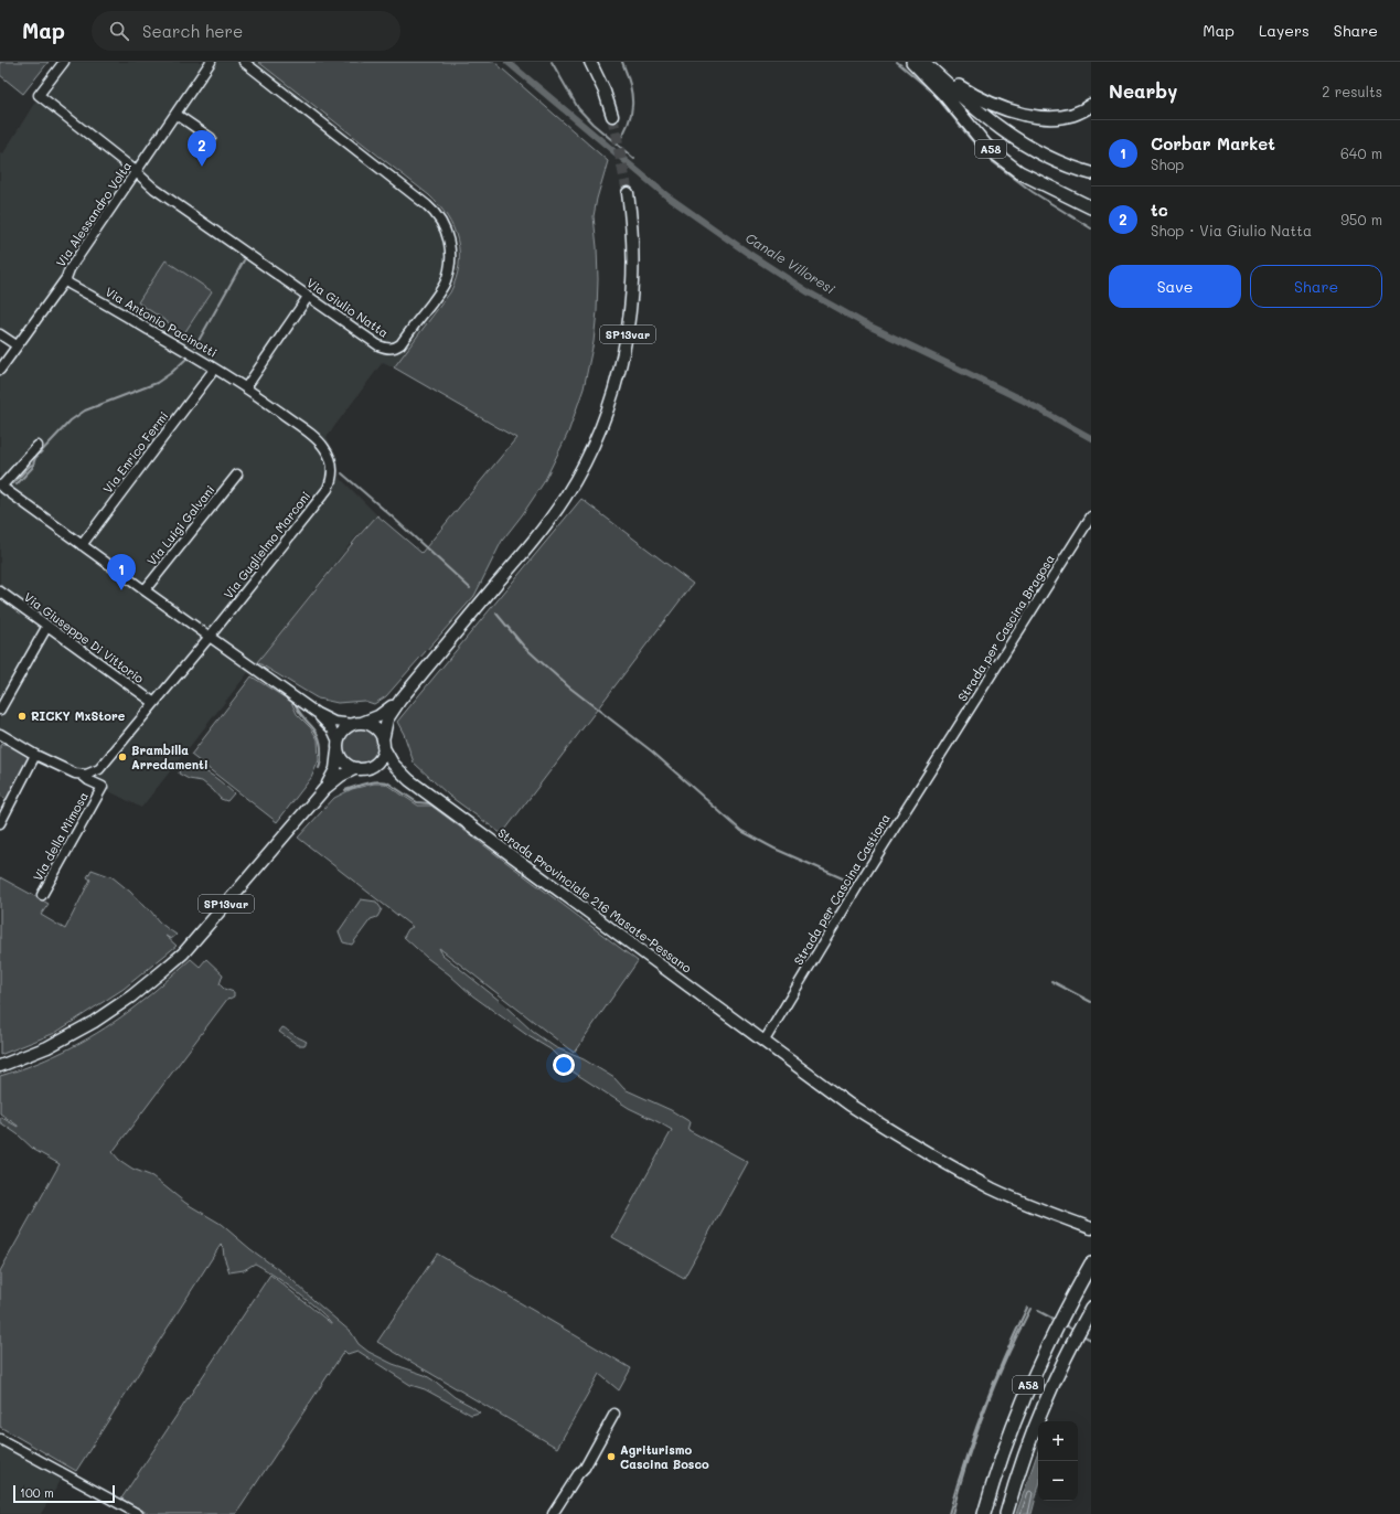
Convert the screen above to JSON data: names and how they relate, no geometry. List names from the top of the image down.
{
  "streets": {
    "highway": ["A58"],
    "main road": ["SP13var", "Strada Provinciale 216 Masate-Pessano"],
    "street": [
      "Via Alessandro Volta",
      "Via Giulio Natta",
      "Via Antonio Pacinotti",
      "Via Enrico Fermi",
      "Via Luigi Galvani",
      "Via Guglielmo Marconi",
      "Strada per Cascina Bragosa",
      "Via Giuseppe Di Vittorio",
      "Via della Mimosa",
      "Strada per Cascina Castiona"
    ]
  },
  "crossings": [
    ["Via Alessandro Volta", "Via Giulio Natta"],
    ["Via Alessandro Volta", "Via Antonio Pacinotti"],
    ["Via Antonio Pacinotti", "Via Guglielmo Marconi"],
    ["Via Guglielmo Marconi", "Via Giuseppe Di Vittorio"],
    ["Via Guglielmo Marconi", "Via della Mimosa"],
    ["Strada per Cascina Bragosa", "Strada per Cascina Castiona"],
    ["Strada per Cascina Castiona", "Strada Provinciale 216 Masate-Pessano"]
  ],
  "water": ["Canale Villoresi"],
  "places": ["RICKY MxStore", "Brambilla Arredamenti", "Agriturismo Cascina Bosco"],
  "scale_bar": "100 m",
  "page": {
    "header": "Map",
    "search": "Search here",
    "nav": ["Map", "Layers", "Share"],
    "heading": ["Nearby", "2 results"],
    "list": [
      {
        "mark": "1",
        "name": "Corbar Market",
        "note": "Shop",
        "value": "640 m"
      },
      {
        "mark": "2",
        "name": "tc",
        "note": "Shop · Via Giulio Natta",
        "value": "950 m"
      }
    ],
    "pins": ["2", "1"],
    "buttons": ["Save", "Share"],
    "map_buttons": ["+", "−"],
    "scale": "100 m"
  }
}
